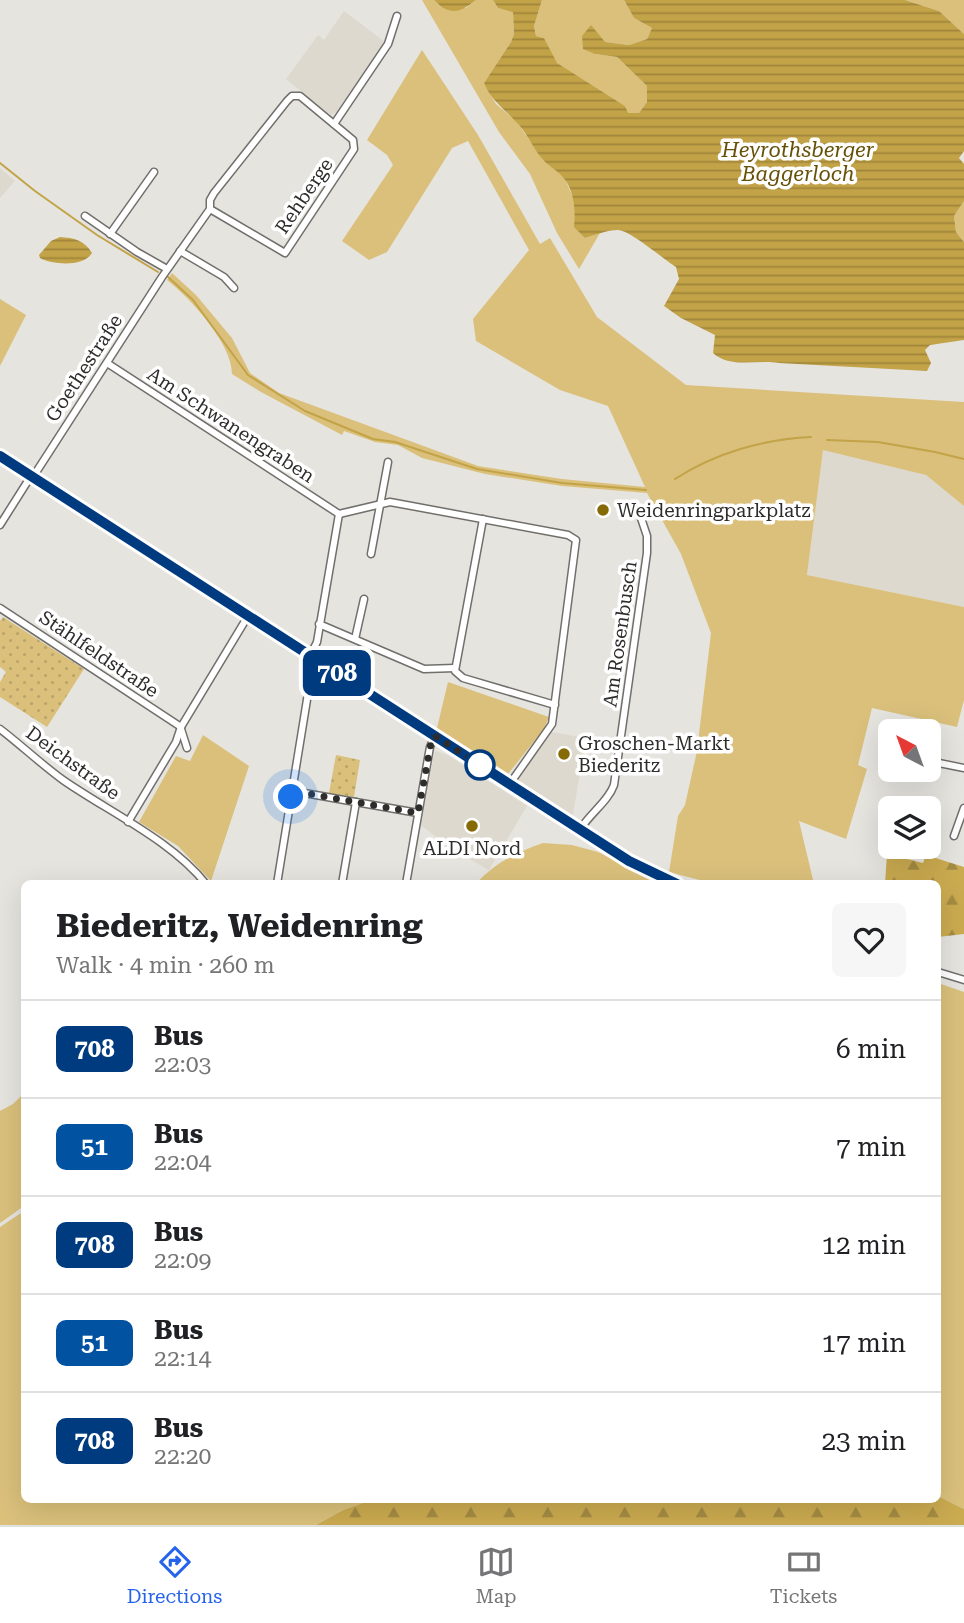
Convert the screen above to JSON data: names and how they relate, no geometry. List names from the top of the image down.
{
  "streets": {
    "street": [
      "Rehberge",
      "Goethestraße",
      "Am Schwanengraben",
      "Am Rosenbusch",
      "Stählfeldstraße",
      "Deichstraße"
    ]
  },
  "crossings": [
    ["Rehberge", "Goethestraße"],
    ["Goethestraße", "Am Schwanengraben"],
    ["Stählfeldstraße", "Deichstraße"]
  ],
  "water": ["Heyrothsberger Baggerloch"],
  "places": ["Weidenringparkplatz", "Groschen-Markt Biederitz", "ALDI Nord"],
  "lines": ["bus line 708"],
  "north": "top left",
  "page": {
    "on_map": "708",
    "heading": ["Biederitz, Weidenring", "Walk · 4 min · 260 m"],
    "list": [
      {
        "mark": "708",
        "name": "Bus",
        "note": "22:03",
        "value": "6 min"
      },
      {
        "mark": "51",
        "name": "Bus",
        "note": "22:04",
        "value": "7 min"
      },
      {
        "mark": "708",
        "name": "Bus",
        "note": "22:09",
        "value": "12 min"
      },
      {
        "mark": "51",
        "name": "Bus",
        "note": "22:14",
        "value": "17 min"
      },
      {
        "mark": "708",
        "name": "Bus",
        "note": "22:20",
        "value": "23 min"
      }
    ],
    "tabs": ["Directions", "Map", "Tickets"]
  }
}
